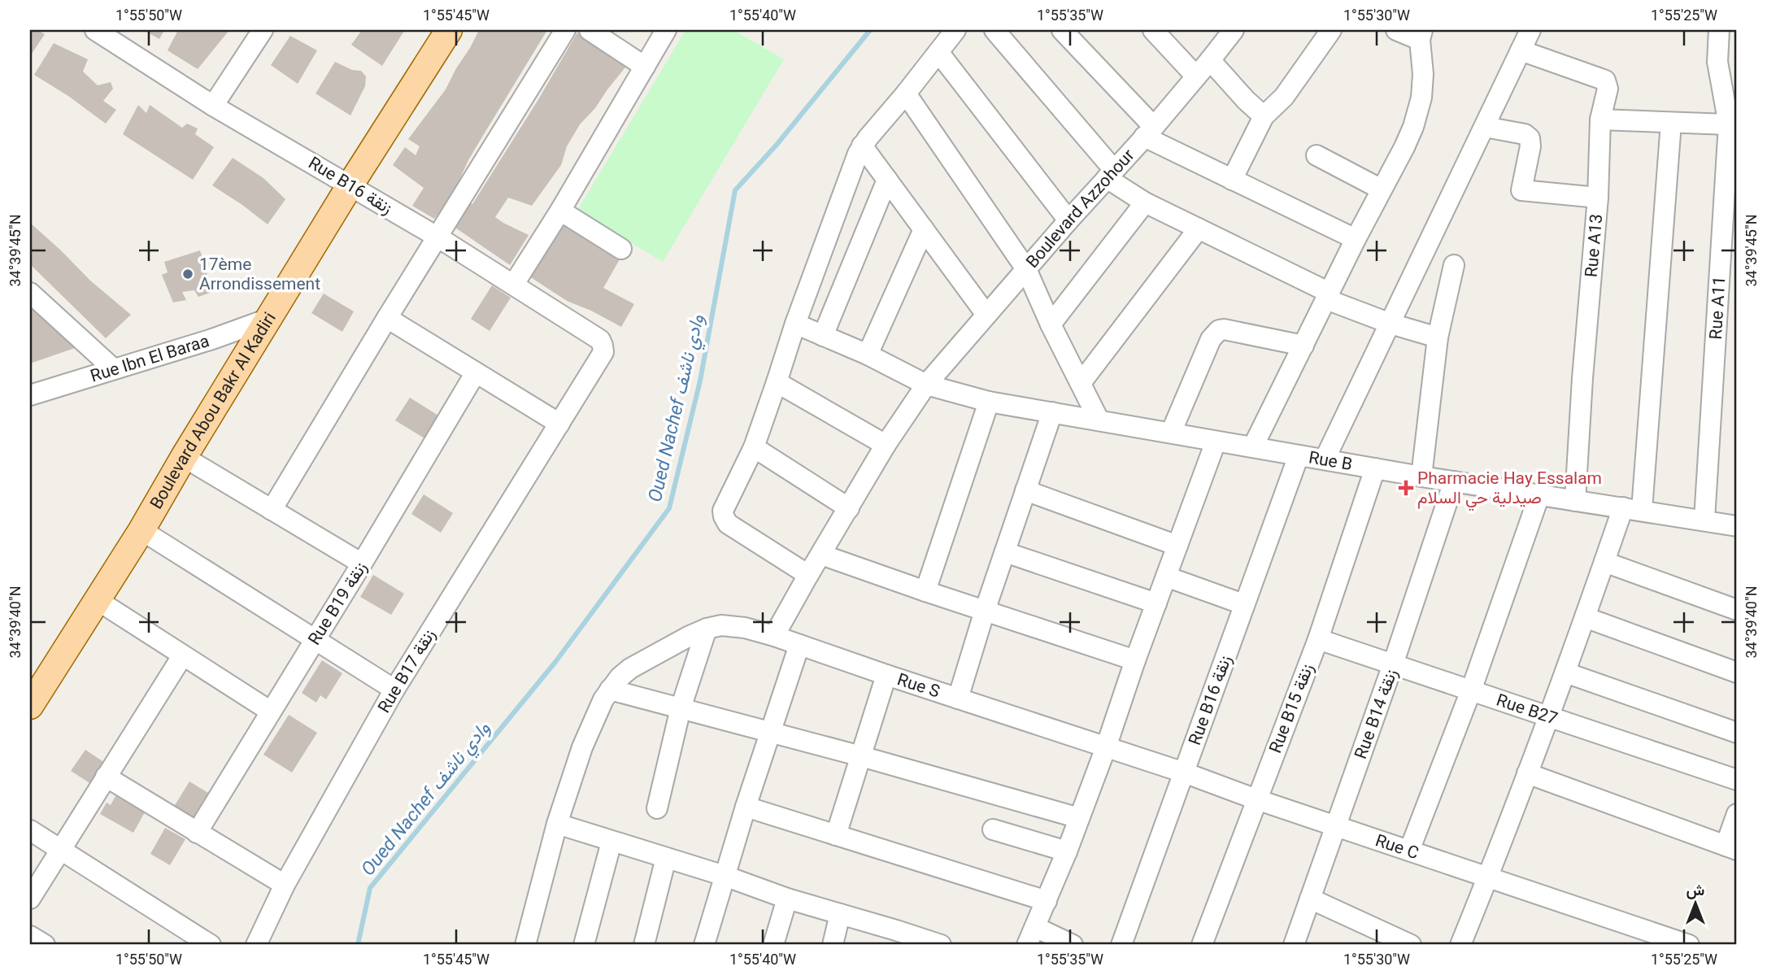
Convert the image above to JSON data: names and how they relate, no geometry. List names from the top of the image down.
{
  "streets": {
    "main road": ["Boulevard Abou Bakr Al Kadiri"],
    "street": [
      "Rue B16 زنقة",
      "Boulevard Azzohour",
      "Rue A13",
      "Rue A11",
      "Rue Ibn El Baraa",
      "Rue B",
      "Rue B19 زنقة",
      "Rue B17 زنقة",
      "Rue S",
      "Rue B15 زنقة",
      "Rue B27",
      "Rue B14 زنقة",
      "Rue C"
    ]
  },
  "crossings": [
    ["Rue B16 زنقة", "Boulevard Abou Bakr Al Kadiri"],
    ["Rue B16 زنقة", "Rue B"],
    ["Rue B16 زنقة", "Rue B17 زنقة"],
    ["Rue B16 زنقة", "Rue C"],
    ["Boulevard Azzohour", "Rue B"],
    ["Boulevard Azzohour", "Rue S"],
    ["Rue A13", "Rue B"],
    ["Rue A11", "Rue B"],
    ["Rue Ibn El Baraa", "Boulevard Abou Bakr Al Kadiri"],
    ["Rue B", "Rue B15 زنقة"],
    ["Rue B", "Rue B14 زنقة"],
    ["Rue S", "Rue C"],
    ["Rue B15 زنقة", "Rue B27"],
    ["Rue B15 زنقة", "Rue C"],
    ["Rue B27", "Rue B14 زنقة"],
    ["Rue B14 زنقة", "Rue C"]
  ],
  "water": ["Oued Nachef وادي ناشف"],
  "places": {
    "other": ["17ème Arrondissement"],
    "health": ["Pharmacie Hay Essalam صيدلية حي السلام"]
  },
  "north": "top",
  "coordinates": [
    "1°55'50\"W",
    "1°55'45\"W",
    "1°55'40\"W",
    "1°55'35\"W",
    "1°55'30\"W",
    "1°55'25\"W",
    "34°39'45\"N",
    "34°39'40\"N"
  ]
}
